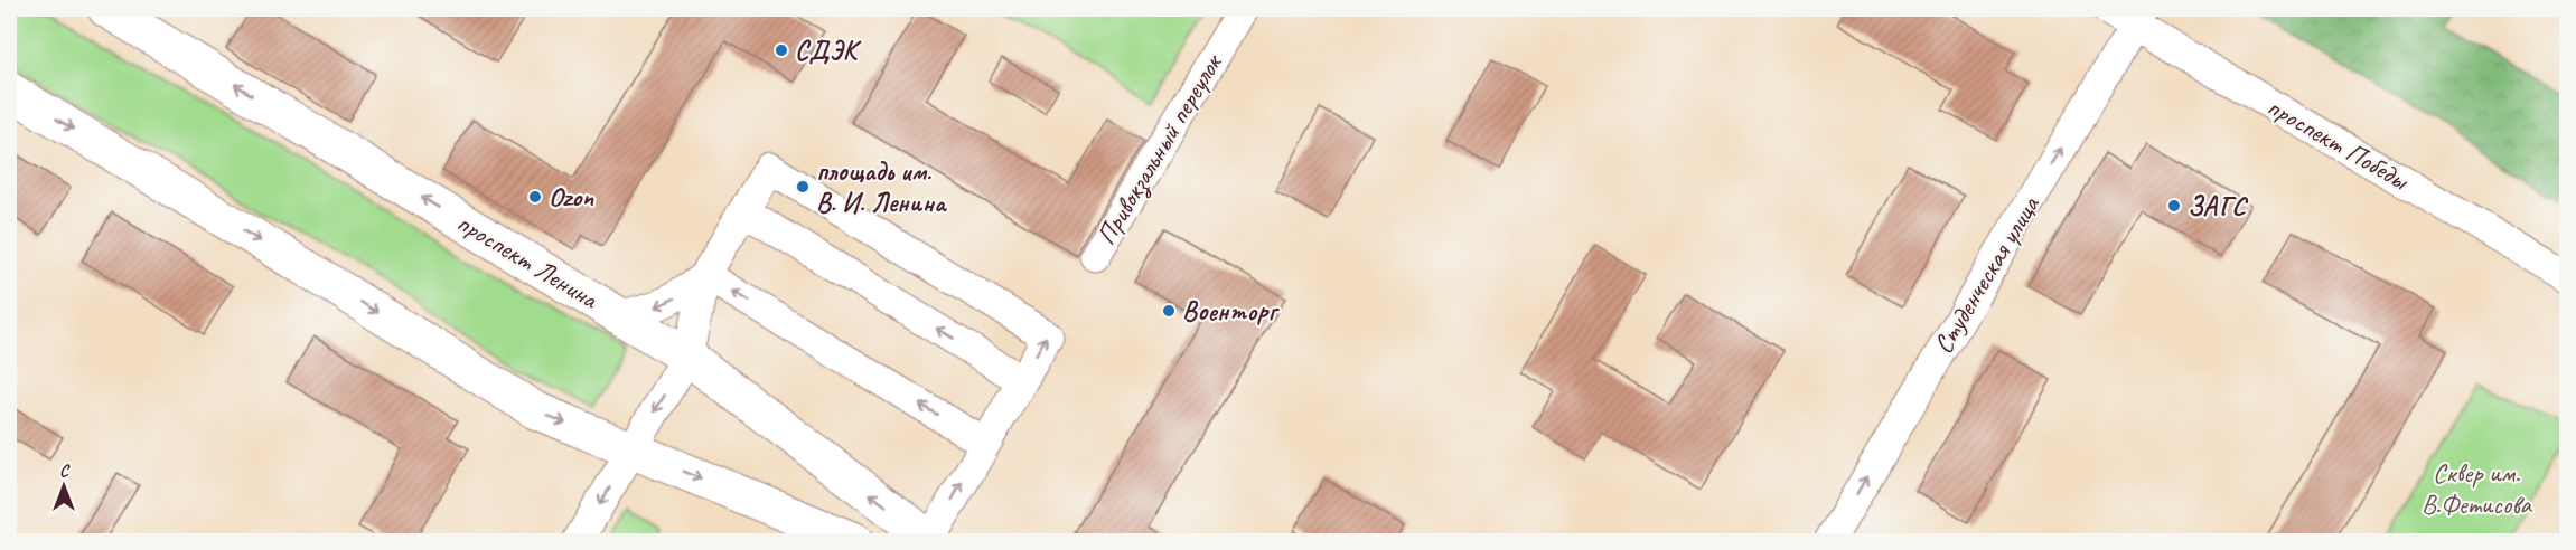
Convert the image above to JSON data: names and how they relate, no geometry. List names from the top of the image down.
{
  "streets": {
    "street": [
      "проспект Победы",
      "Привокзальный переулок",
      "проспект Ленина",
      "Студенческая улица"
    ]
  },
  "crossings": [
    ["проспект Победы", "Студенческая улица"]
  ],
  "one_way": ["Студенческая улица"],
  "parks": ["Сквер им. В.Фетисова"],
  "places": [
    "СДЭК",
    "площадь им. В. И. Ленина",
    "Ozon",
    "ЗАГС",
    "Военторг"
  ],
  "north": "top"
}
